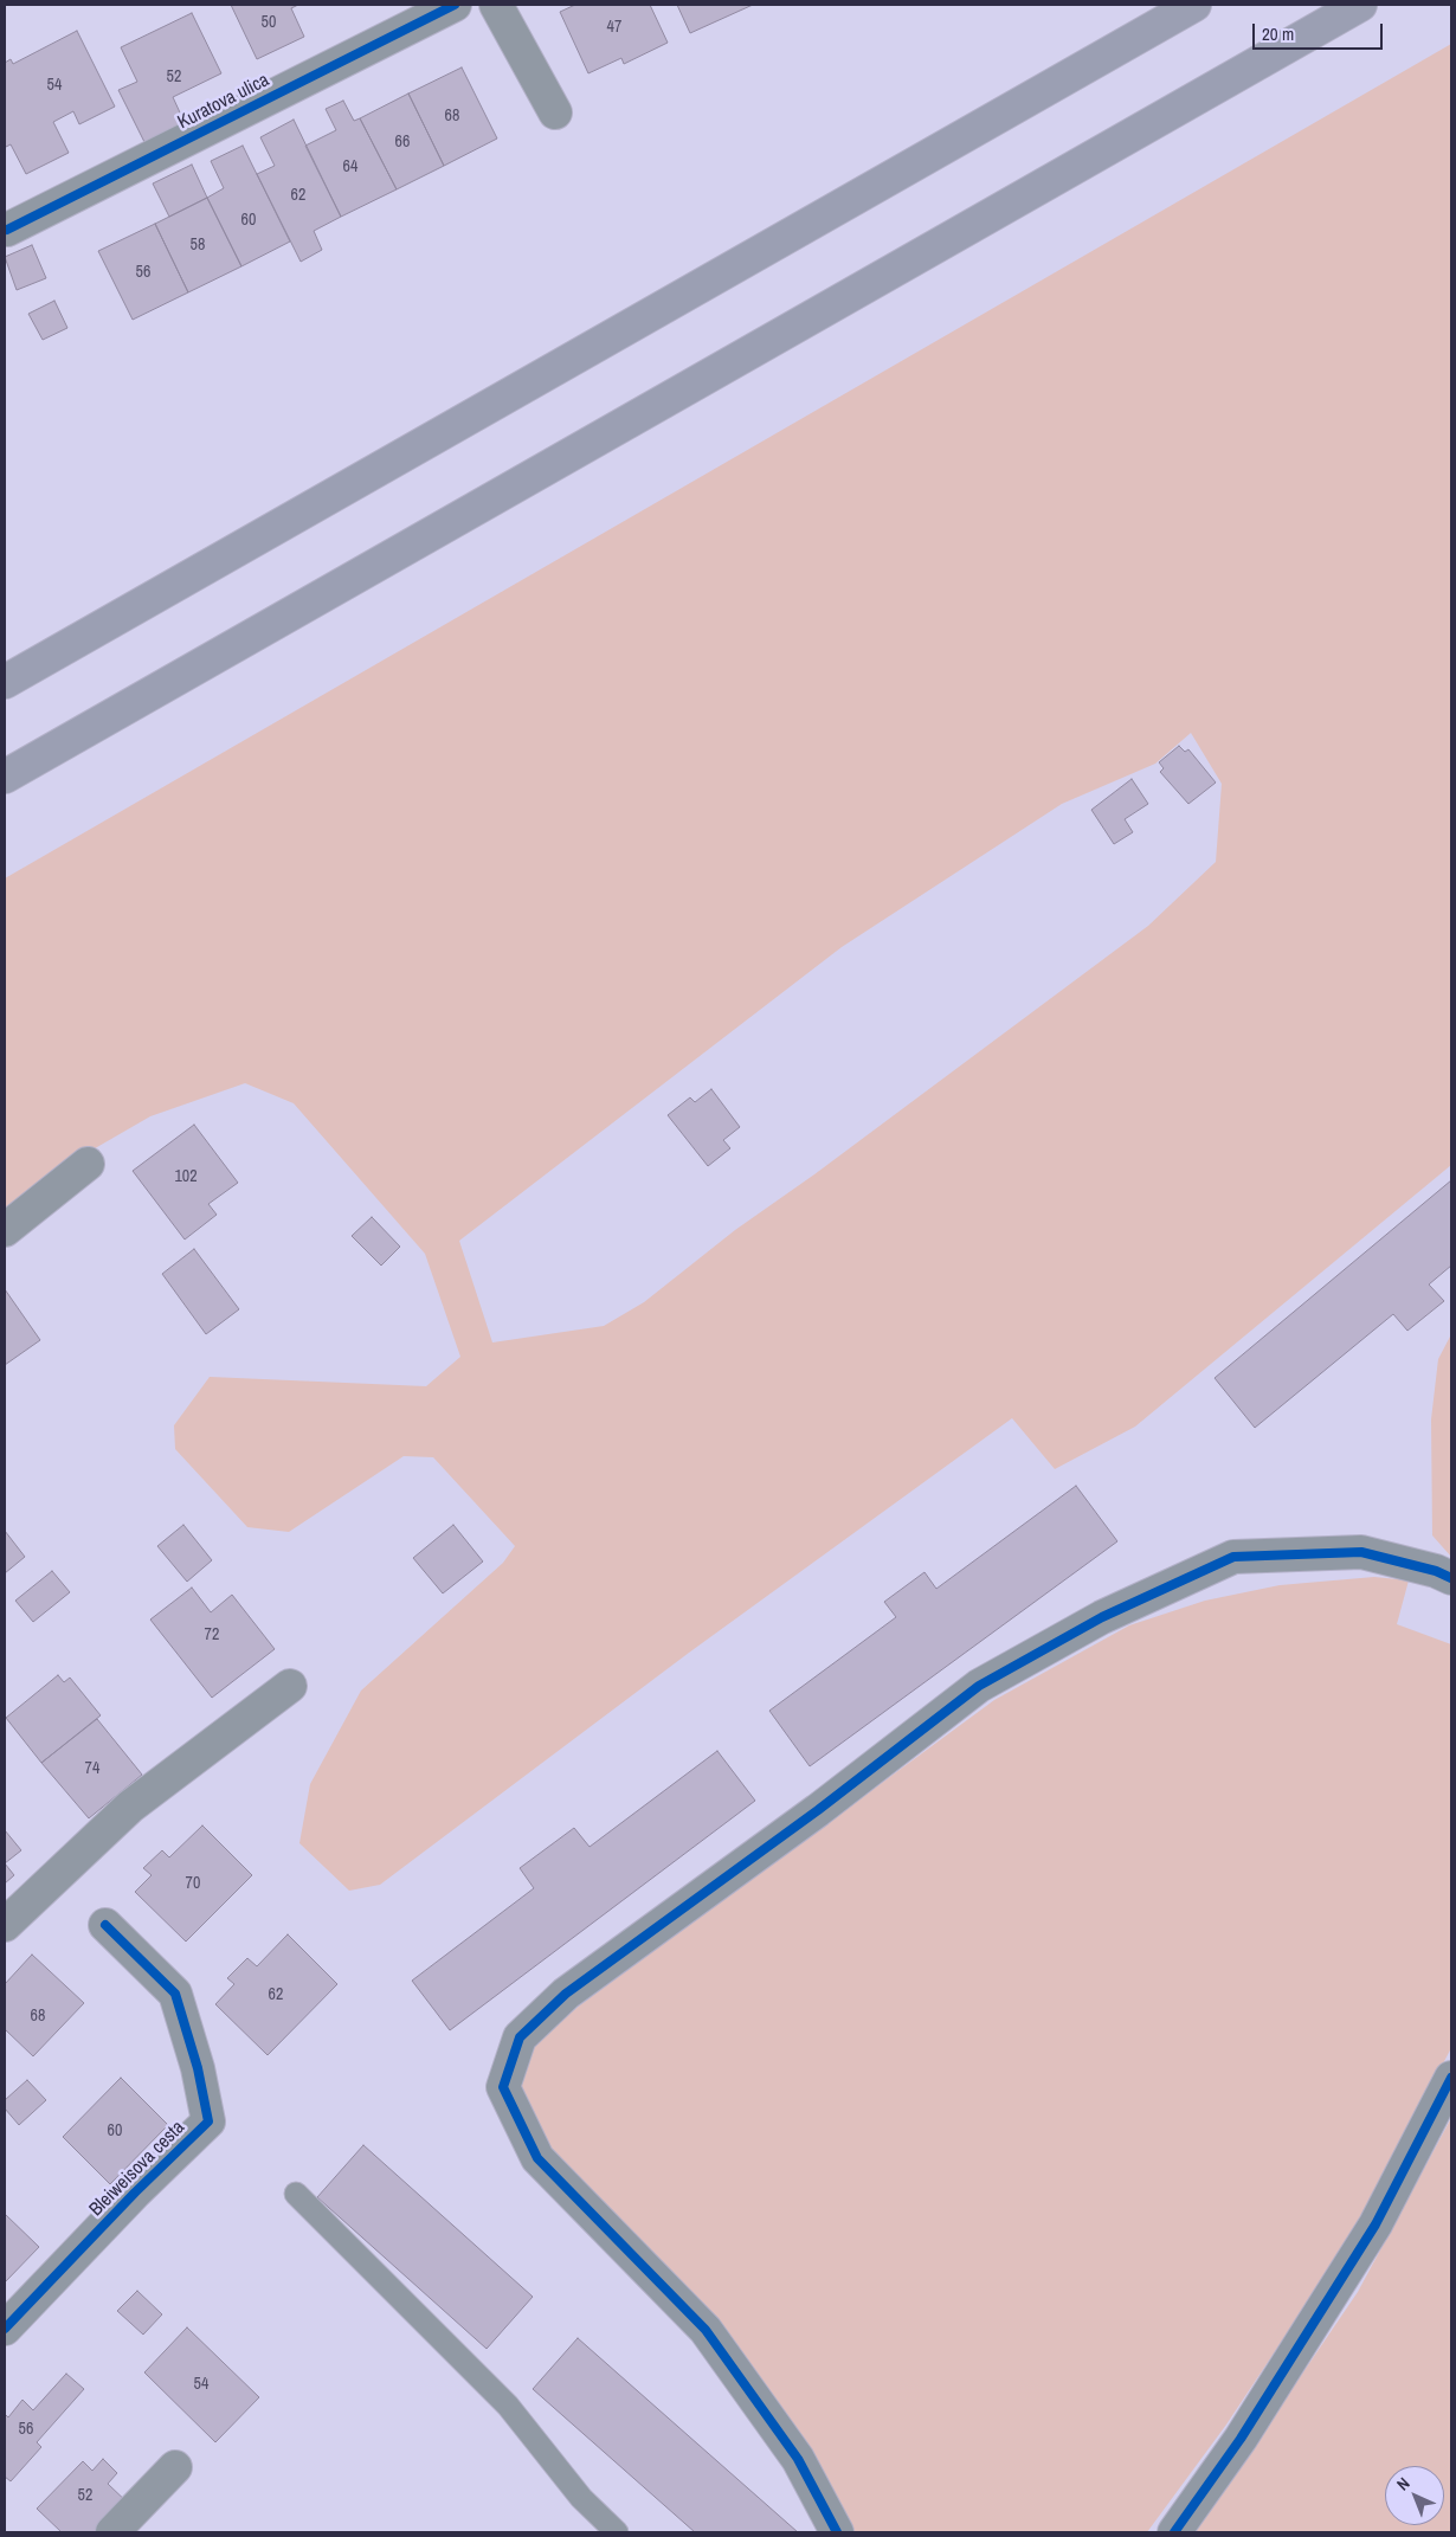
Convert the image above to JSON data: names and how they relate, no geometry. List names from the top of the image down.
{
  "streets": {
    "street": ["Kuratova ulica", "Bleiweisova cesta"]
  },
  "house_numbers": [
    "50",
    "47",
    "52",
    "54",
    "68",
    "66",
    "64",
    "62",
    "60",
    "58",
    "56",
    "102",
    "72",
    "74",
    "70",
    "62",
    "68",
    "60",
    "54",
    "56",
    "52"
  ],
  "scale_bar": "20 m",
  "north": "top left"
}
